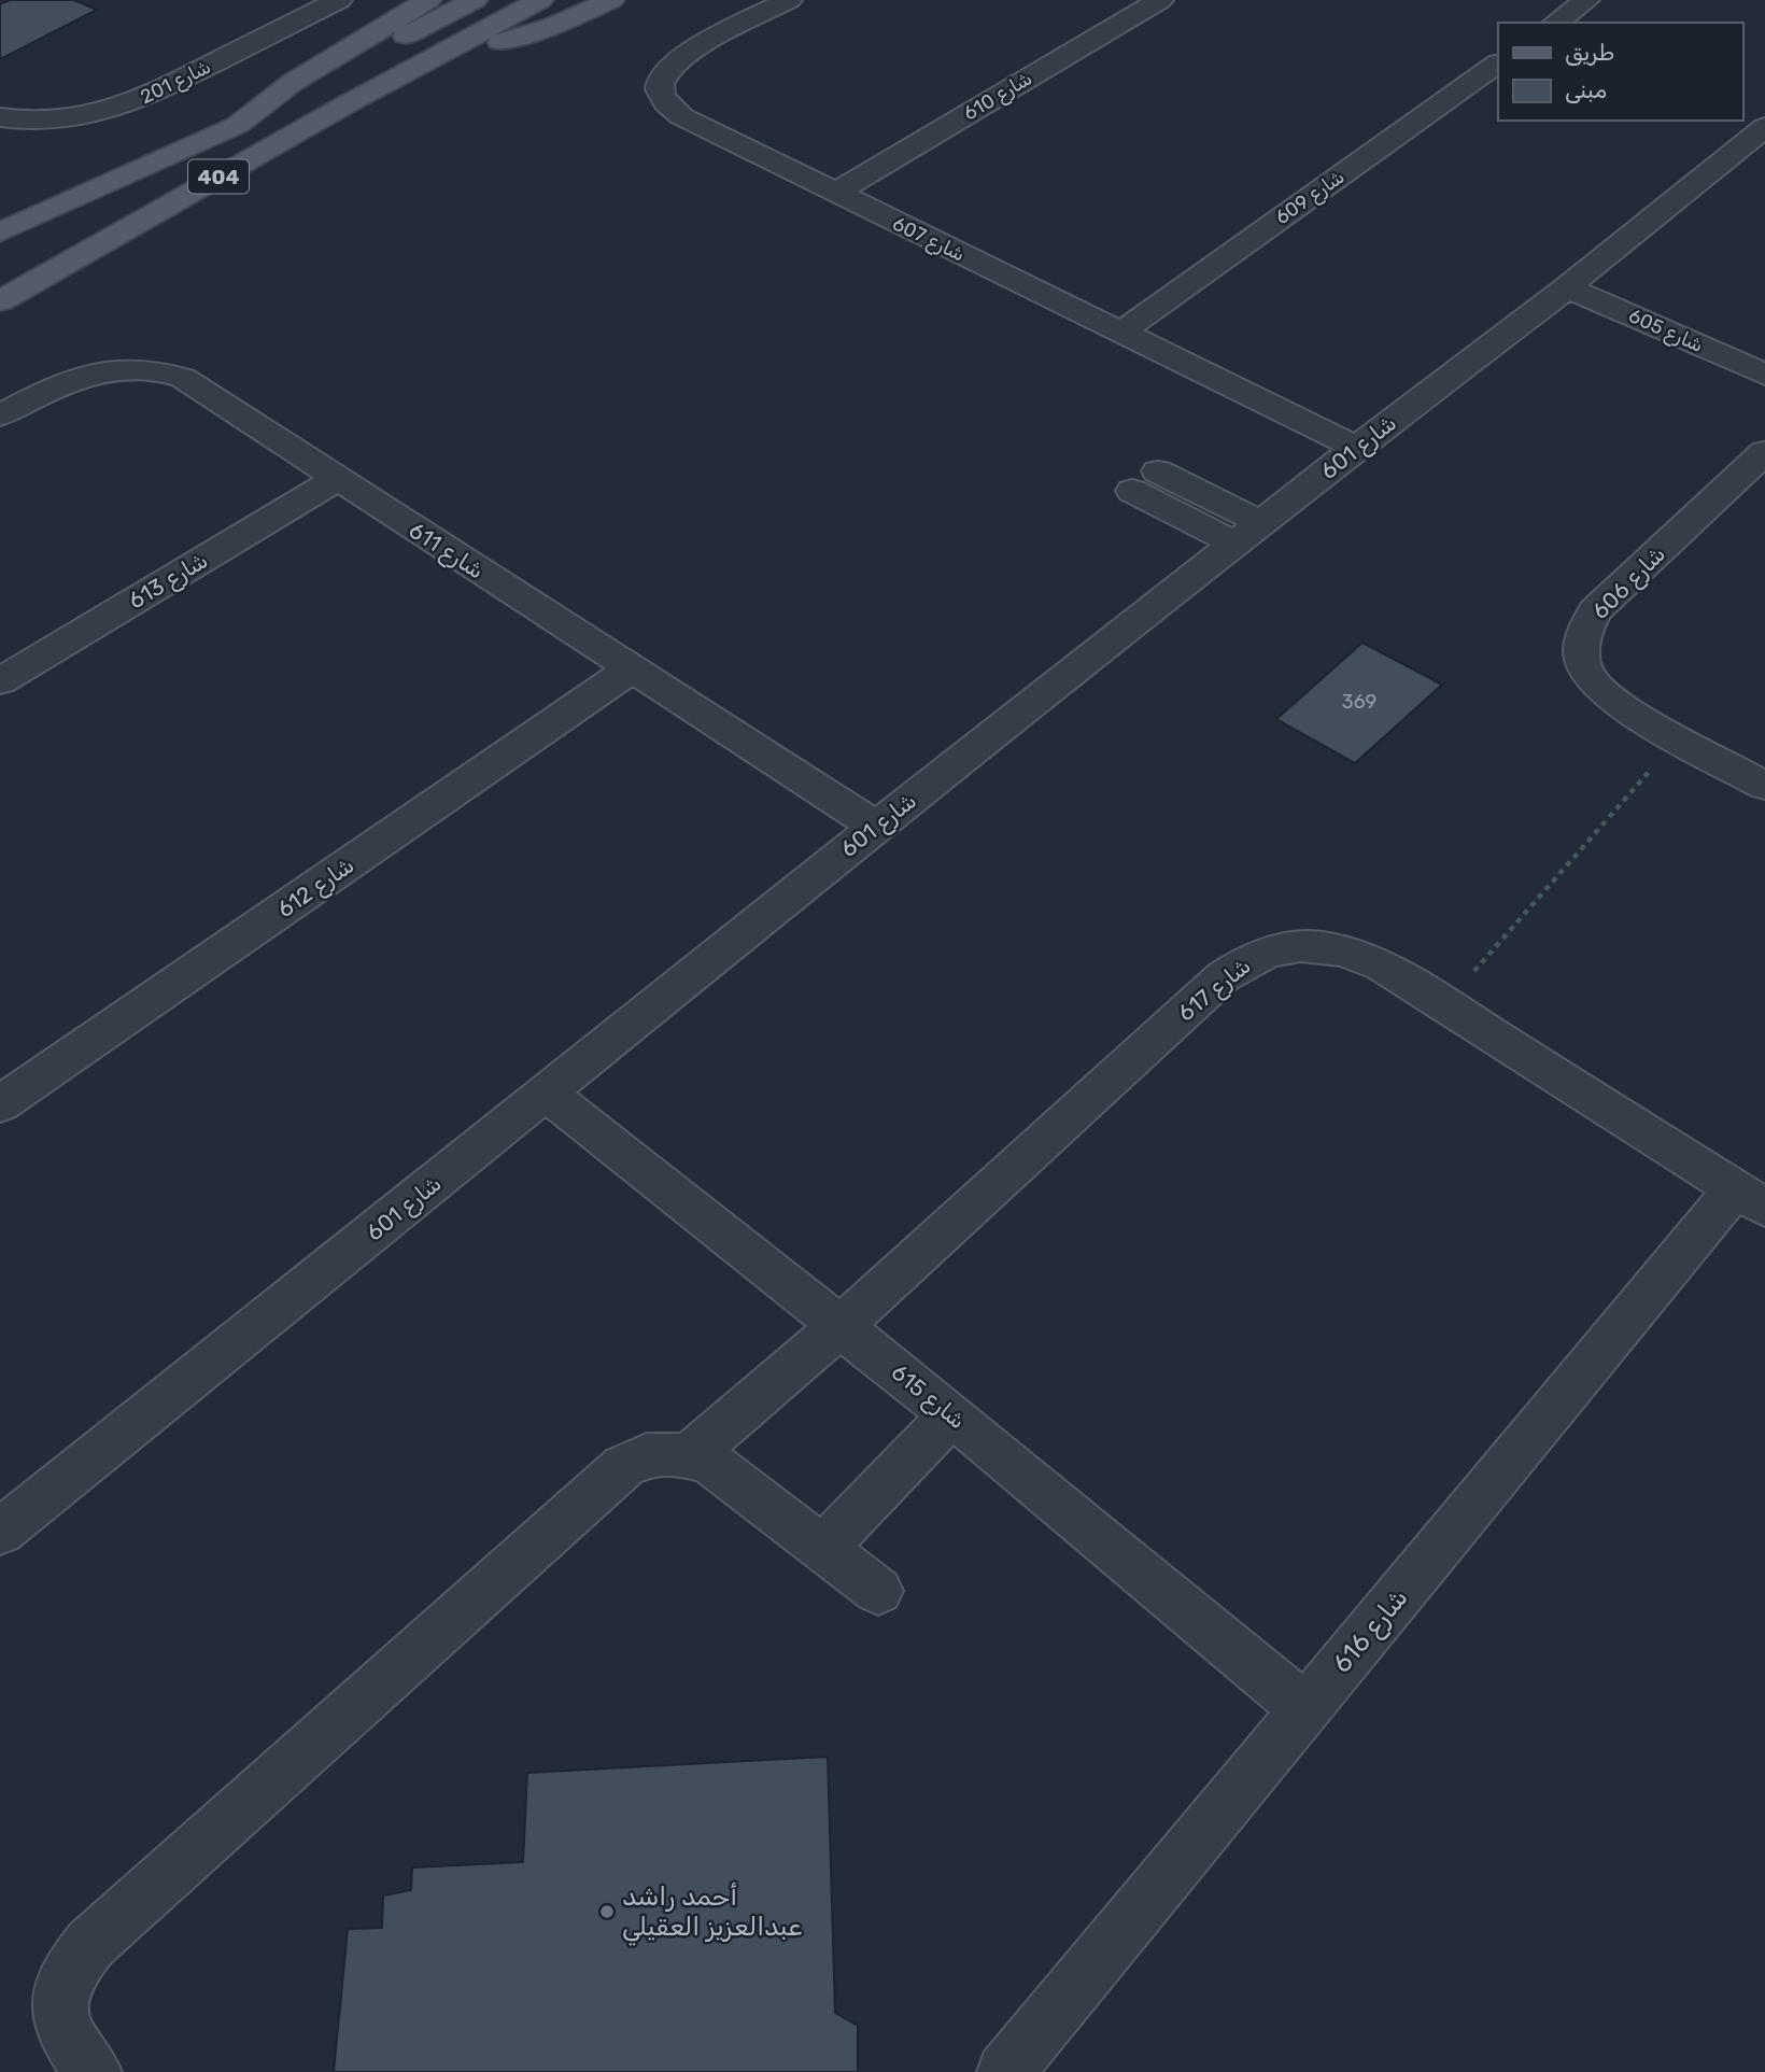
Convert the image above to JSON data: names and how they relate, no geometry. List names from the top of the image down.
{
  "streets": {
    "main road": ["404"],
    "street": [
      "شارع 201",
      "شارع 610",
      "شارع 609",
      "شارع 607",
      "شارع 605",
      "شارع 601",
      "شارع 611",
      "شارع 613",
      "شارع 606",
      "شارع 612",
      "شارع 617",
      "شارع 615",
      "شارع 616"
    ]
  },
  "crossings": [
    ["شارع 610", "شارع 607"],
    ["شارع 609", "شارع 607"],
    ["شارع 607", "شارع 601"],
    ["شارع 605", "شارع 601"],
    ["شارع 601", "شارع 611"],
    ["شارع 601", "شارع 615"],
    ["شارع 611", "شارع 613"],
    ["شارع 611", "شارع 612"],
    ["شارع 617", "شارع 615"],
    ["شارع 617", "شارع 616"],
    ["شارع 615", "شارع 616"]
  ],
  "places": ["أحمد راشد عبدالعزيز العقيلي"],
  "house_numbers": ["369"],
  "legend": ["طريق", "مبنى"]
}
